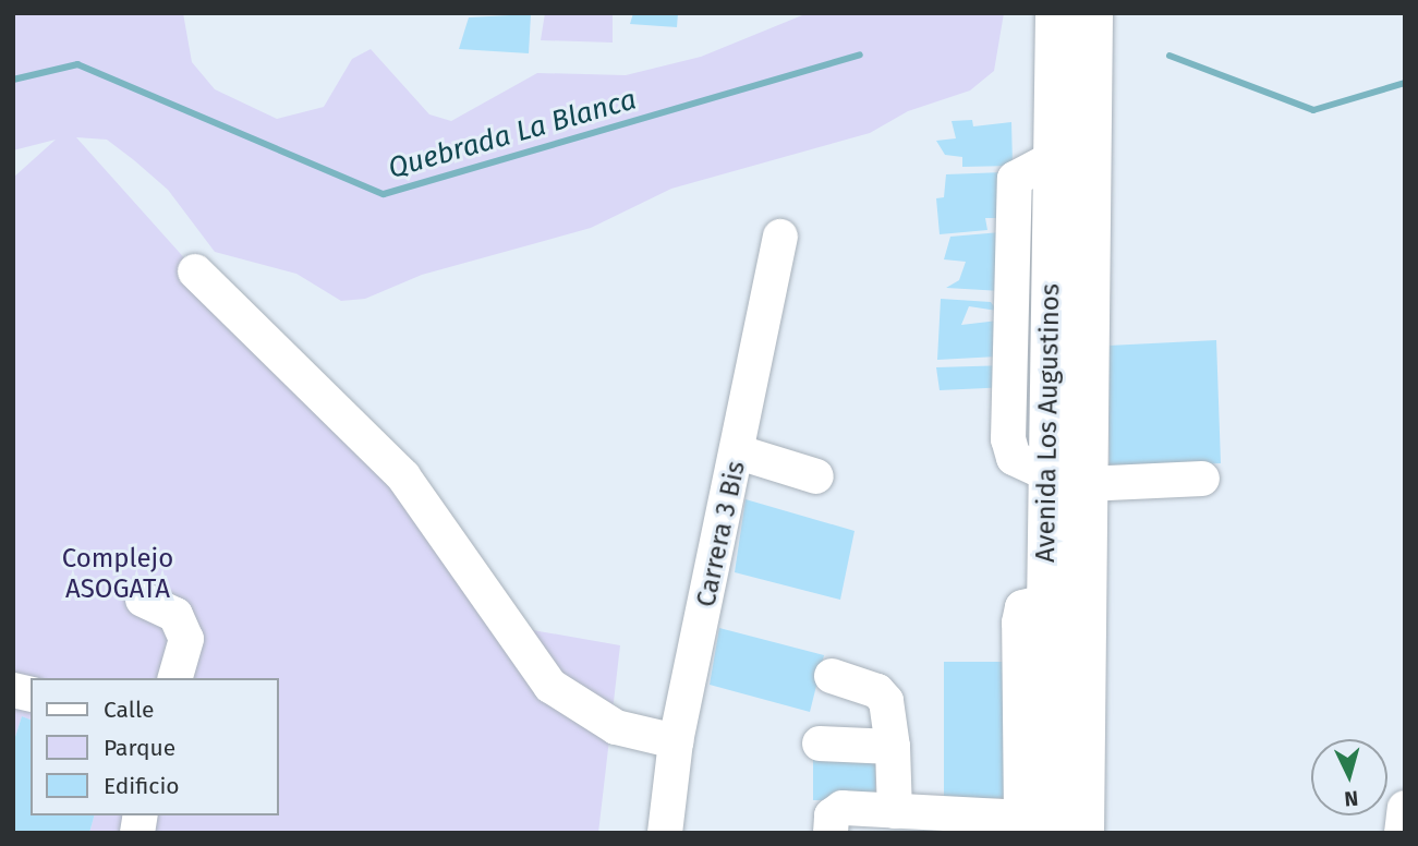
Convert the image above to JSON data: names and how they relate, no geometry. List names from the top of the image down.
{
  "streets": {
    "main road": ["Avenida Los Augustinos"],
    "street": ["Carrera 3 Bis"]
  },
  "water": ["Quebrada La Blanca"],
  "parks": ["Complejo ASOGATA"],
  "legend": ["Calle", "Parque", "Edificio"],
  "north": "bottom"
}
